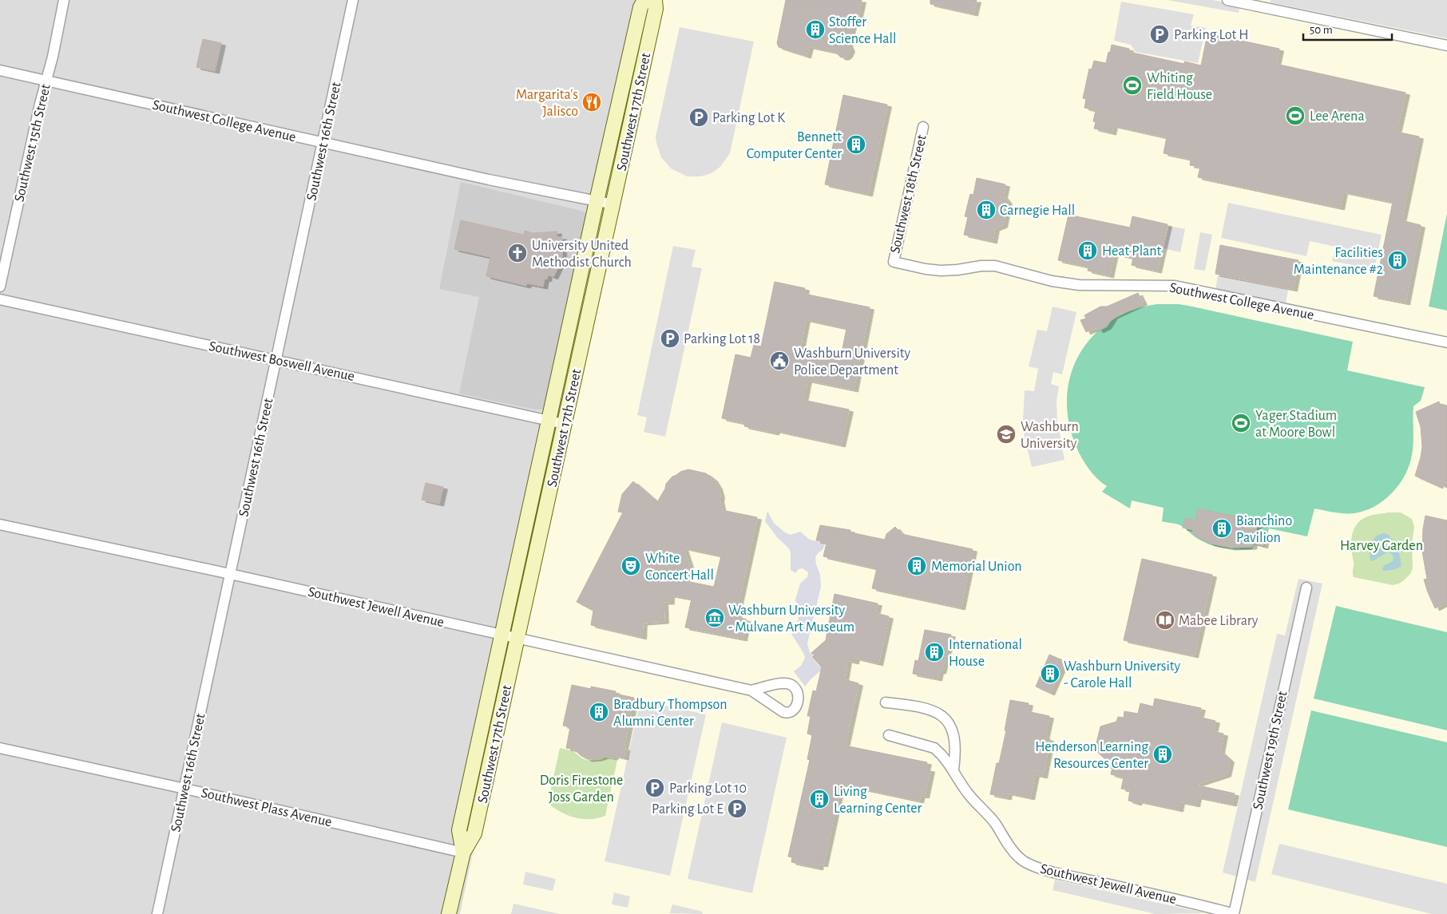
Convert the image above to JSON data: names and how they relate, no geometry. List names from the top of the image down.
{
  "streets": {
    "main road": ["Southwest 17th Street"],
    "street": [
      "Southwest College Avenue",
      "Southwest 16th Street",
      "Southwest 15th Street",
      "Southwest 18th Street",
      "Southwest Boswell Avenue",
      "Southwest Jewell Avenue",
      "Southwest 19th Street",
      "Southwest Plass Avenue"
    ]
  },
  "crossings": [
    ["Southwest 17th Street", "Southwest College Avenue"],
    ["Southwest 17th Street", "Southwest Boswell Avenue"],
    ["Southwest 17th Street", "Southwest Jewell Avenue"],
    ["Southwest 17th Street", "Southwest Plass Avenue"],
    ["Southwest College Avenue", "Southwest 16th Street"],
    ["Southwest College Avenue", "Southwest 15th Street"],
    ["Southwest College Avenue", "Southwest 18th Street"],
    ["Southwest 16th Street", "Southwest Boswell Avenue"],
    ["Southwest 16th Street", "Southwest Jewell Avenue"],
    ["Southwest 16th Street", "Southwest Plass Avenue"],
    ["Southwest Jewell Avenue", "Southwest 19th Street"]
  ],
  "parks": ["Harvey Garden", "Doris Firestone Joss Garden"],
  "places": {
    "building": [
      "Stoffer Science Hall",
      "Bennett Computer Center",
      "Carnegie Hall",
      "Heat Plant",
      "Facilities Maintenance #2",
      "Bianchino Pavilion",
      "Memorial Union",
      "International House",
      "Washburn University - Carole Hall",
      "Bradbury Thompson Alumni Center",
      "Henderson Learning Resources Center",
      "Living Learning Center"
    ],
    "parking": [
      "Parking Lot H",
      "Parking Lot K",
      "Parking Lot 18",
      "Parking Lot 10",
      "Parking Lot E"
    ],
    "sports": ["Whiting Field House", "Lee Arena", "Yager Stadium at Moore Bowl"],
    "restaurant": ["Margarita's Jalisco"],
    "church": ["University United Methodist Church"],
    "public building": ["Washburn University Police Department"],
    "school or university": ["Washburn University"],
    "theatre": ["White Concert Hall"],
    "museum": ["Washburn University - Mulvane Art Museum"],
    "library": ["Mabee Library"]
  },
  "scale_bar": "50 m"
}
